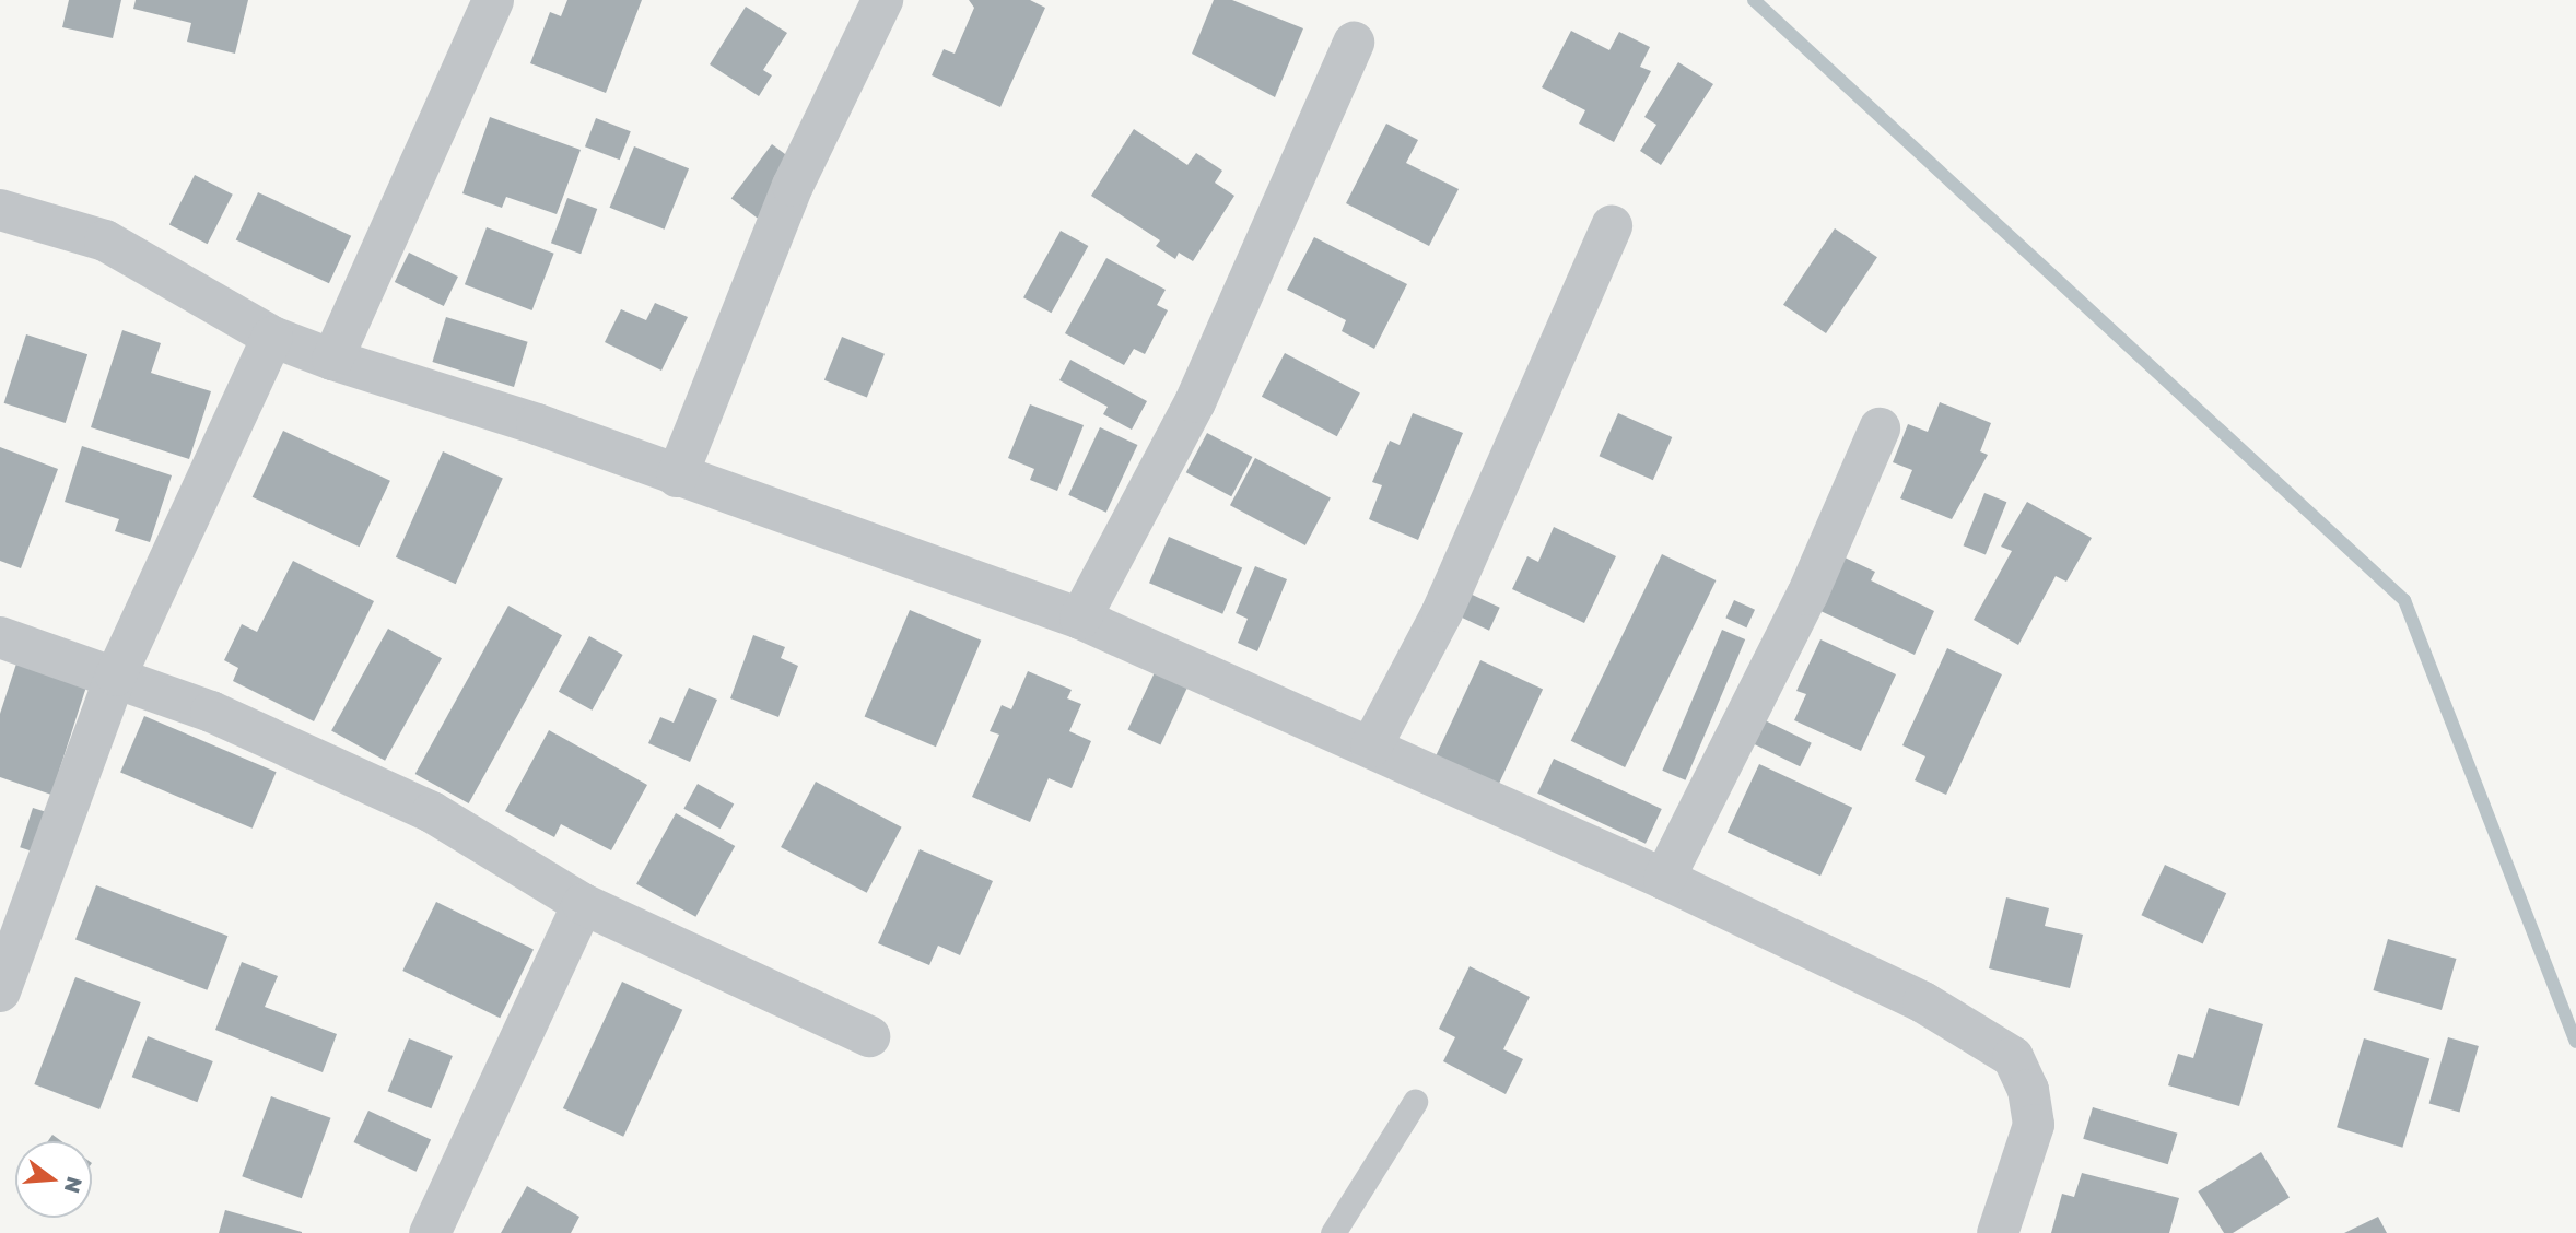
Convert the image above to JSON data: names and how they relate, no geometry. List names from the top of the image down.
{
  "north": "right"
}
